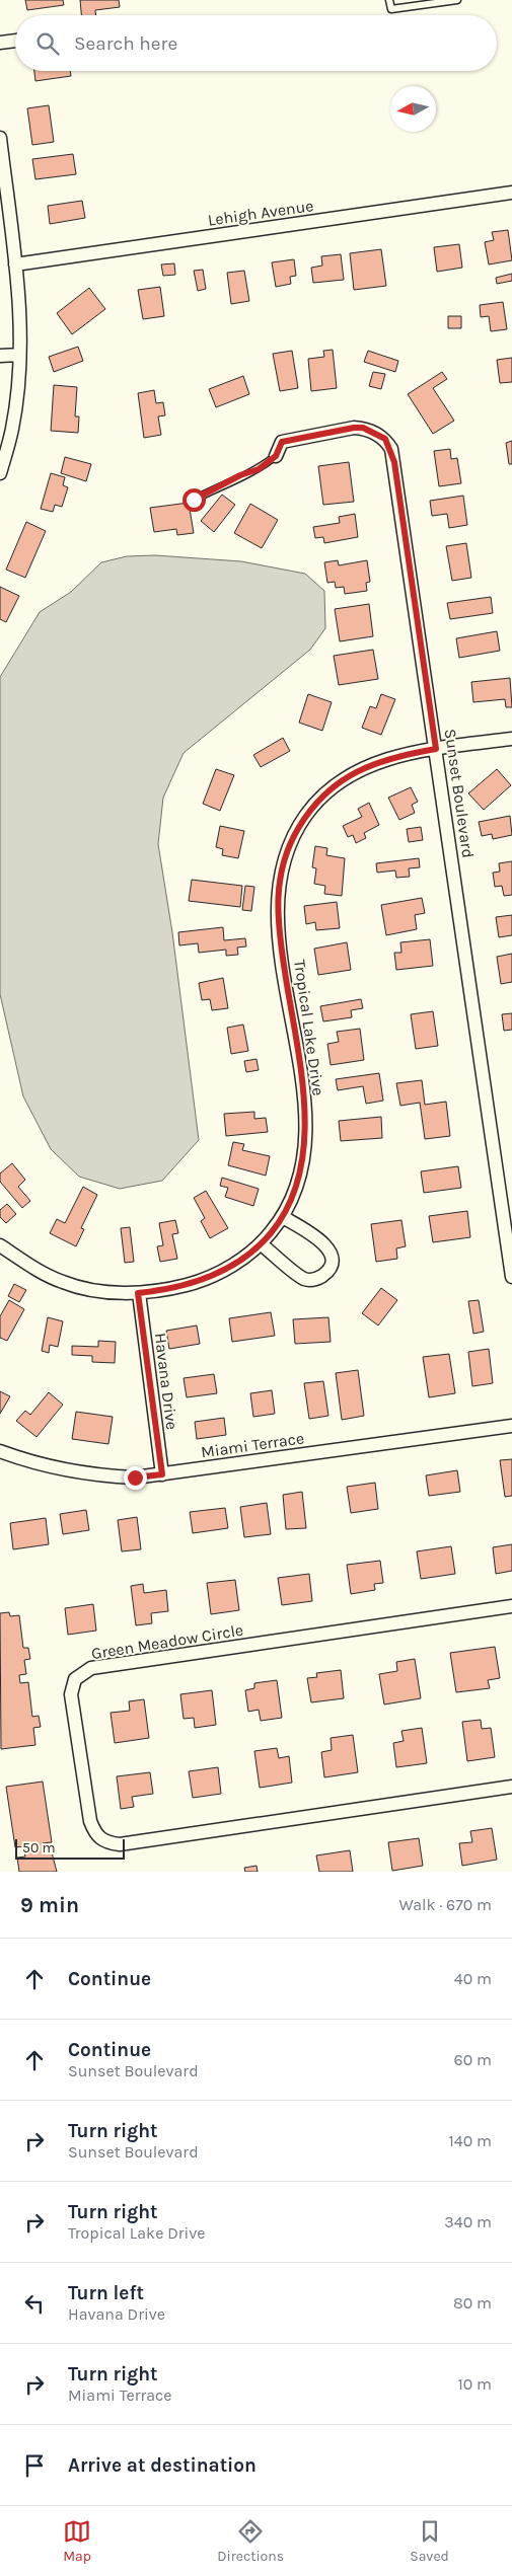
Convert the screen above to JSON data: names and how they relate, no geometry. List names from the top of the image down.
{
  "streets": {
    "street": [
      "Lehigh Avenue",
      "Sunset Boulevard",
      "Tropical Lake Drive",
      "Havana Drive",
      "Miami Terrace",
      "Green Meadow Circle"
    ]
  },
  "crossings": [
    ["Sunset Boulevard", "Tropical Lake Drive"],
    ["Tropical Lake Drive", "Havana Drive"],
    ["Havana Drive", "Miami Terrace"]
  ],
  "scale_bar": "50 m",
  "north": "left",
  "page": {
    "search": "Search here",
    "scale": "50 m",
    "heading": ["9 min", "Walk · 670 m"],
    "list": [
      ["Continue", "40 m"],
      ["Continue", "Sunset Boulevard", "60 m"],
      ["Turn right", "Sunset Boulevard", "140 m"],
      ["Turn right", "Tropical Lake Drive", "340 m"],
      ["Turn left", "Havana Drive", "80 m"],
      ["Turn right", "Miami Terrace", "10 m"],
      "Arrive at destination"
    ],
    "nav": ["Map", "Directions", "Saved"]
  }
}
